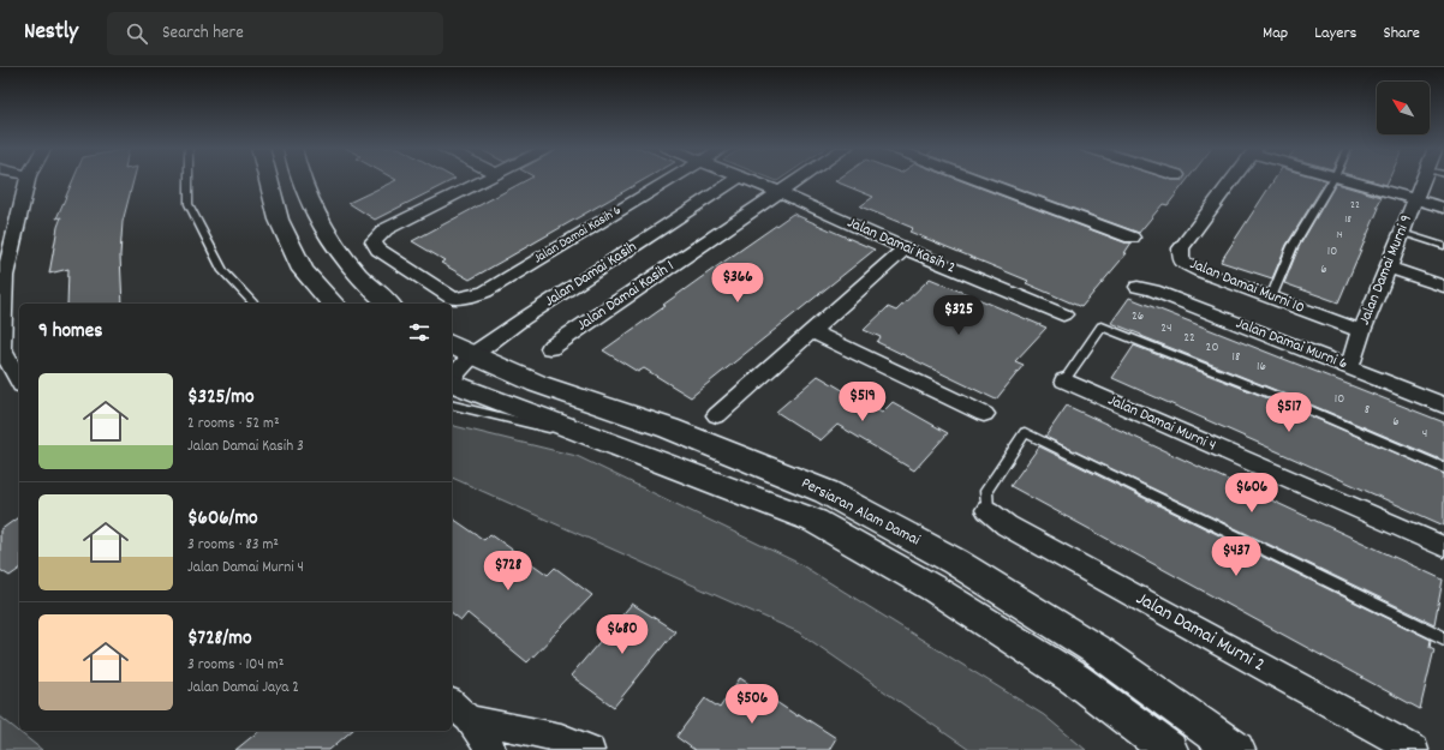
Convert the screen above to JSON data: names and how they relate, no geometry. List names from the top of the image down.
{
  "streets": {
    "street": [
      "Jalan Damai Kasih 6",
      "Jalan Damai Kasih 2",
      "Jalan Damai Murni 9",
      "Jalan Damai Kasih",
      "Jalan Damai Murni 10",
      "Jalan Damai Kasih 1",
      "Jalan Damai Murni 6",
      "Jalan Damai Murni 4",
      "Persiaran Alam Damai",
      "Jalan Damai Murni 2"
    ]
  },
  "crossings": [
    ["Jalan Damai Kasih 2", "Jalan Damai Kasih 1"],
    ["Jalan Damai Murni 9", "Jalan Damai Murni 10"],
    ["Jalan Damai Murni 9", "Jalan Damai Murni 6"],
    ["Jalan Damai Kasih", "Persiaran Alam Damai"]
  ],
  "house_numbers": [
    "22",
    "18",
    "14",
    "10",
    "6",
    "26",
    "24",
    "22",
    "20",
    "18",
    "16",
    "10",
    "8",
    "6",
    "4"
  ],
  "north": "top left",
  "page": {
    "header": "Nestly",
    "search": "Search here",
    "nav": ["Map", "Layers", "Share"],
    "price": [
      "$366",
      "$325",
      "$519",
      "$517",
      "$606",
      "$437",
      "$728",
      "$680",
      "$506"
    ],
    "heading": "9 homes",
    "list": [
      {
        "name": "$325/mo",
        "note": "2 rooms · 52 m² · Jalan Damai Kasih 3"
      },
      {
        "name": "$606/mo",
        "note": "3 rooms · 83 m² · Jalan Damai Murni 4"
      },
      {
        "name": "$728/mo",
        "note": "3 rooms · 104 m² · Jalan Damai Jaya 2"
      }
    ]
  }
}
